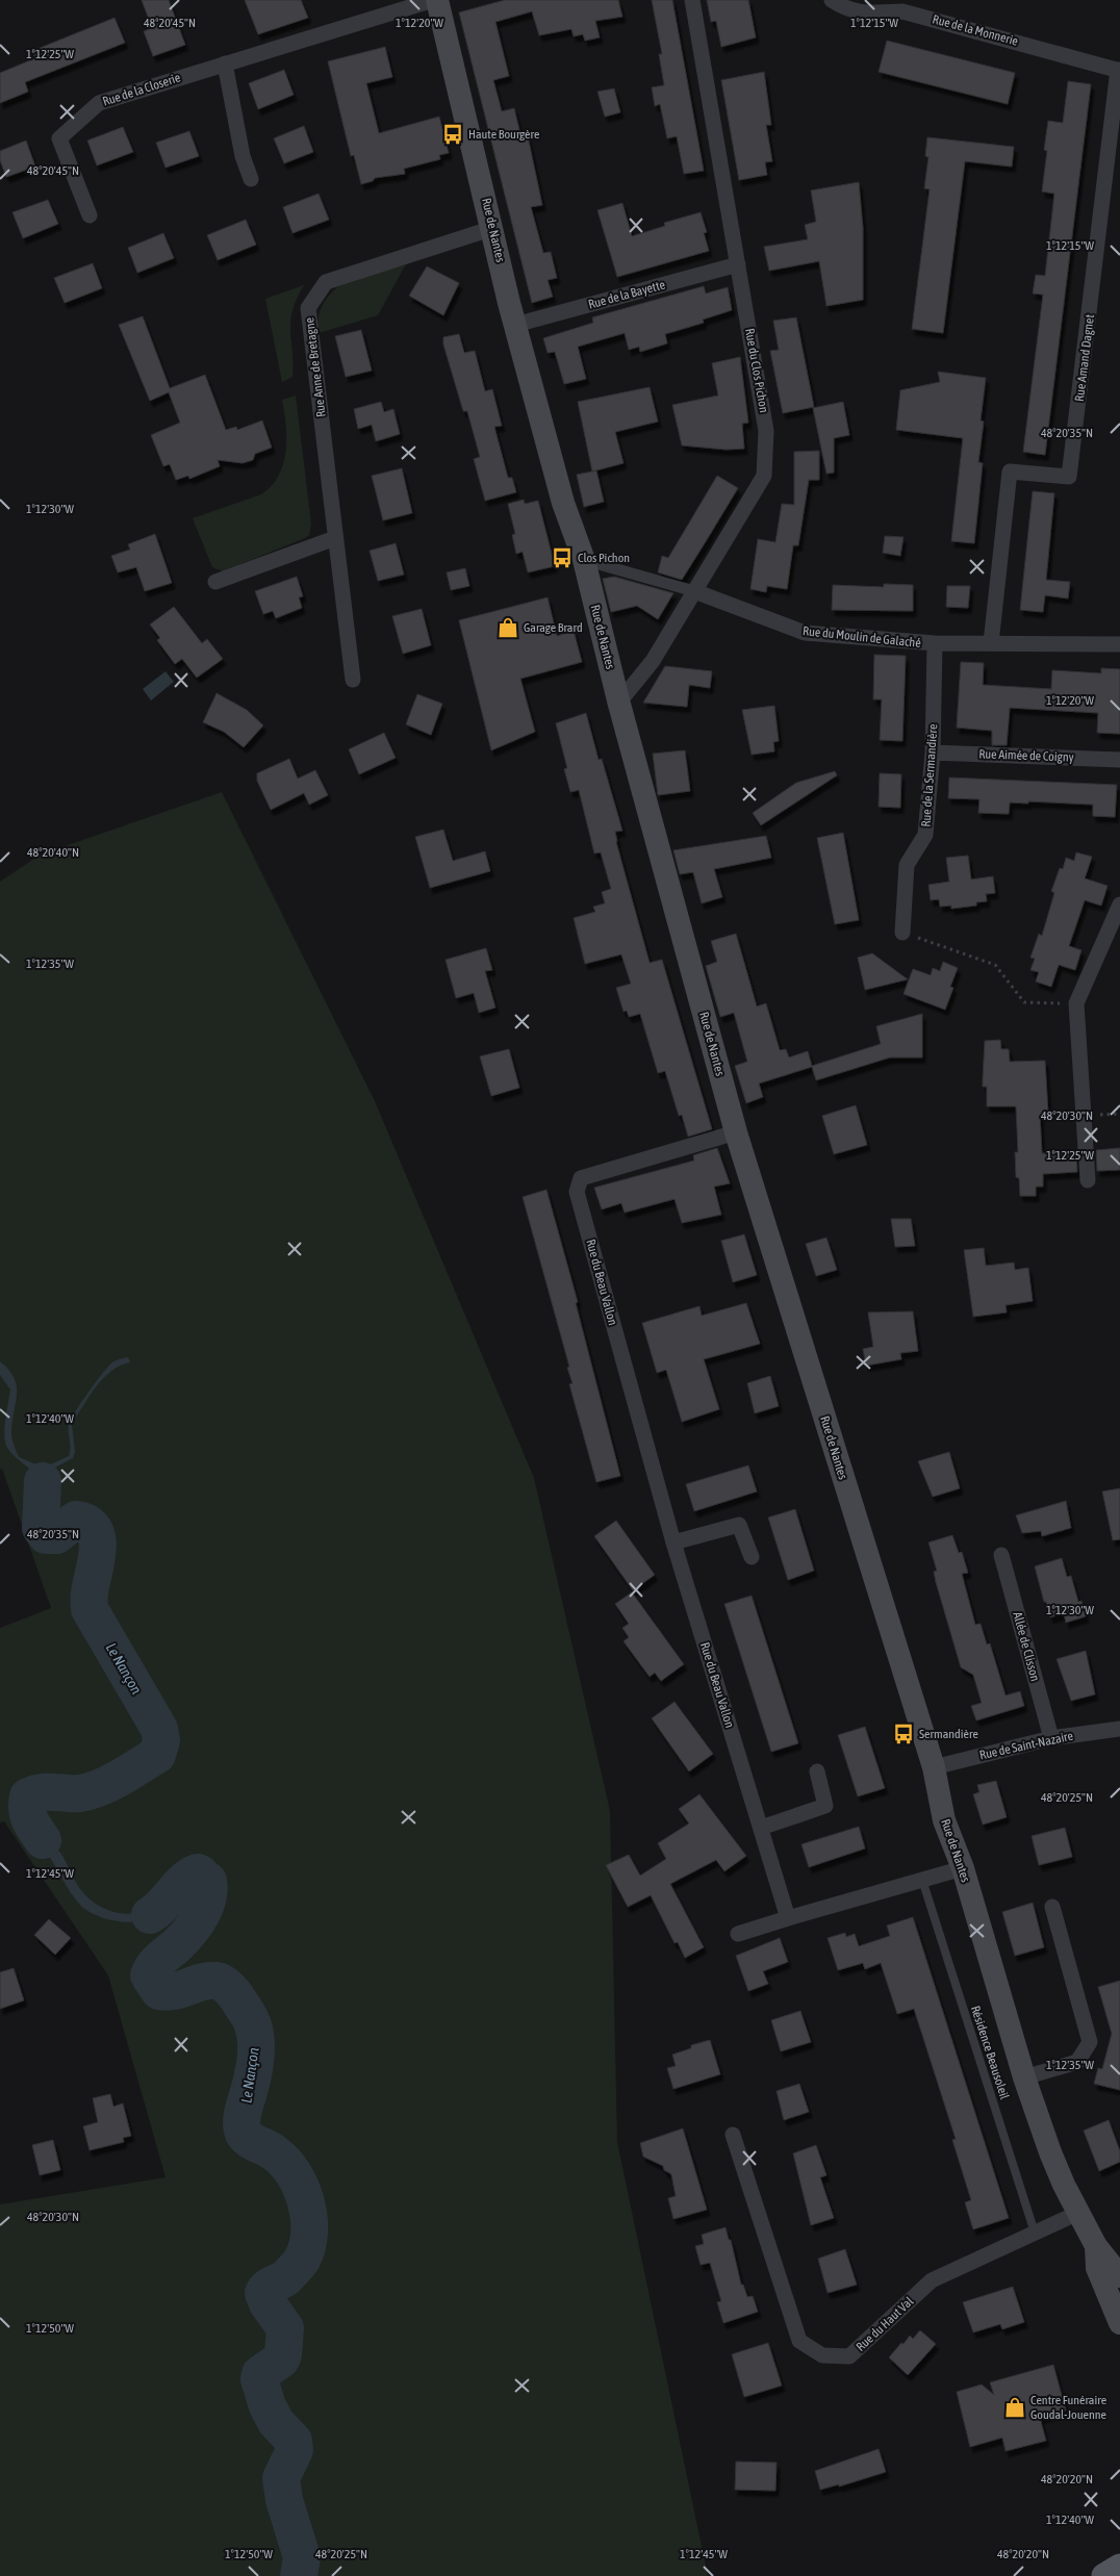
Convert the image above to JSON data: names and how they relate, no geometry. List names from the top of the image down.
{
  "streets": {
    "main road": ["Rue de Nantes"],
    "street": [
      "Rue de la Monnerie",
      "Rue de la Closerie",
      "Rue de la Bayette",
      "Rue Amand Dagnet",
      "Rue Anne de Bretagne",
      "Rue du Clos Pichon",
      "Rue du Moulin de Galaché",
      "Rue Aimée de Coigny",
      "Rue de la Sermandière",
      "Rue du Beau Vallon",
      "Allée de Clisson",
      "Rue de Saint-Nazaire",
      "Rue du Haut Val"
    ],
    "lane": ["Résidence Beausoleil"]
  },
  "crossings": [
    ["Rue de la Monnerie", "Rue Amand Dagnet"],
    ["Rue de la Closerie", "Rue de Nantes"],
    ["Rue de Nantes", "Rue de la Bayette"],
    ["Rue de Nantes", "Rue Anne de Bretagne"],
    ["Rue de Nantes", "Rue du Clos Pichon"],
    ["Rue de Nantes", "Rue du Moulin de Galaché"],
    ["Rue de Nantes", "Rue du Beau Vallon"],
    ["Rue de Nantes", "Rue de Saint-Nazaire"],
    ["Rue de Nantes", "Rue du Haut Val"],
    ["Rue de la Bayette", "Rue du Clos Pichon"],
    ["Rue Amand Dagnet", "Rue du Moulin de Galaché"],
    ["Rue du Clos Pichon", "Rue du Moulin de Galaché"],
    ["Rue du Moulin de Galaché", "Rue de la Sermandière"],
    ["Rue Aimée de Coigny", "Rue de la Sermandière"],
    ["Allée de Clisson", "Rue de Saint-Nazaire"],
    ["Résidence Beausoleil", "Rue du Haut Val"]
  ],
  "water": ["Le Nançon"],
  "places": {
    "bus stop": ["Haute Bourgère", "Clos Pichon", "Sermandière"],
    "shop": ["Garage Brard", "Centre Funéraire Goudal-Jouenne"]
  },
  "coordinates": [
    "48°20'45\"N",
    "1°12'20\"W",
    "1°12'15\"W",
    "1°12'25\"W",
    "48°20'35\"N",
    "1°12'30\"W",
    "48°20'40\"N",
    "1°12'35\"W",
    "48°20'30\"N",
    "1°12'40\"W",
    "48°20'25\"N",
    "1°12'45\"W",
    "1°12'50\"W",
    "48°20'20\"N"
  ]
}
